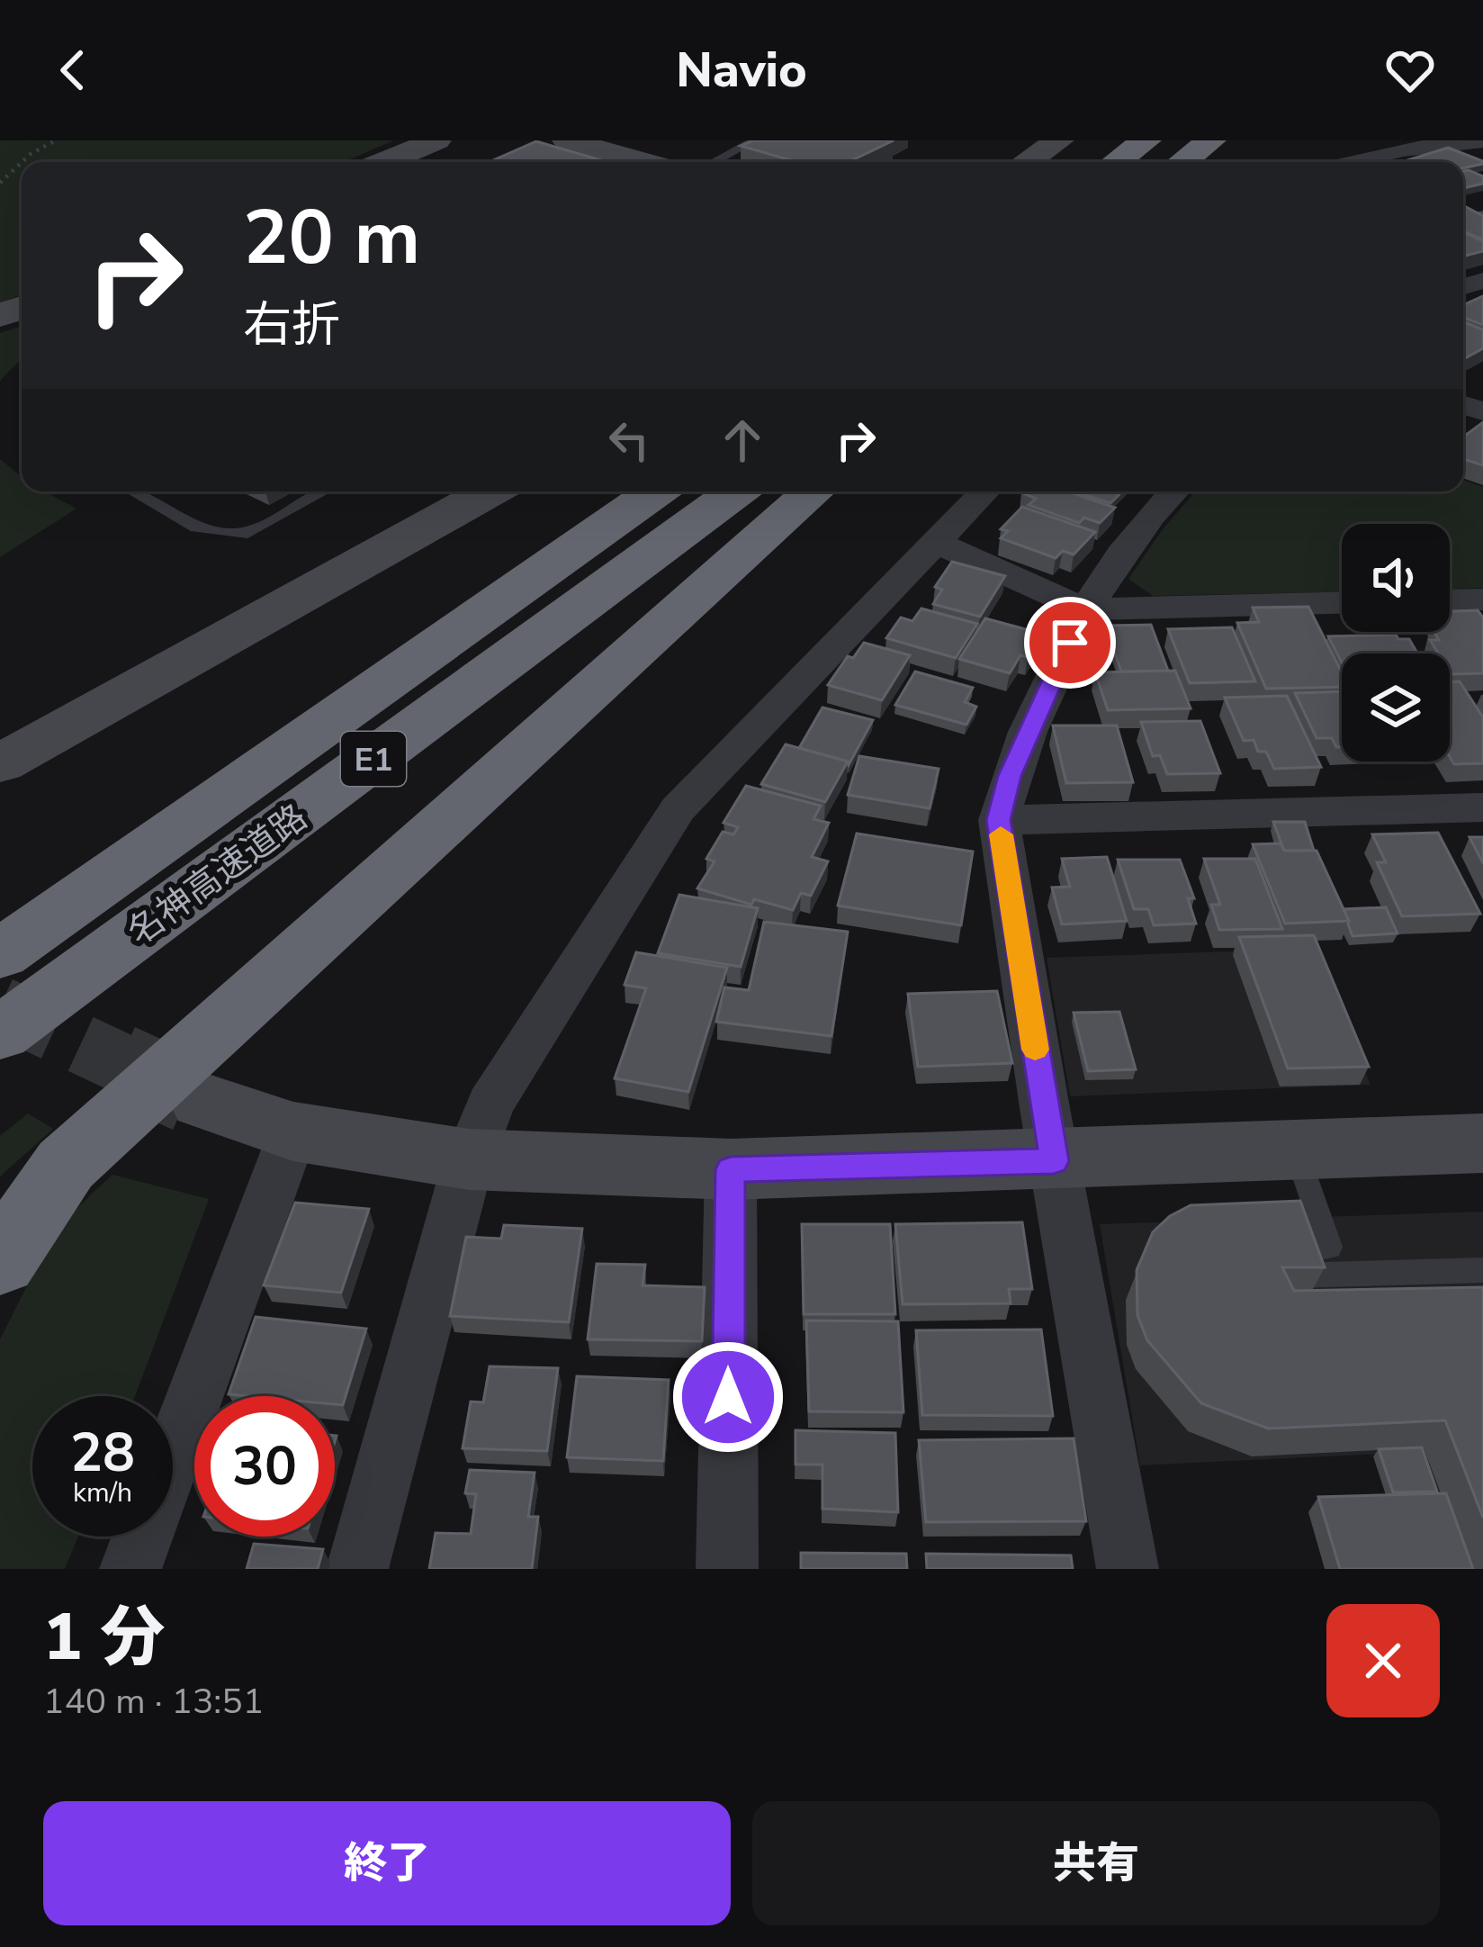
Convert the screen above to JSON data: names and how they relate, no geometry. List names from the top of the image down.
{
  "streets": {
    "highway": ["E1", "名神高速道路"]
  },
  "page": {
    "header": "Navio",
    "turn": ["20 m", "右折"],
    "speed": "28 km/h",
    "limit": "30",
    "heading": ["1 分", "140 m · 13:51"],
    "buttons": ["終了", "共有"]
  }
}
